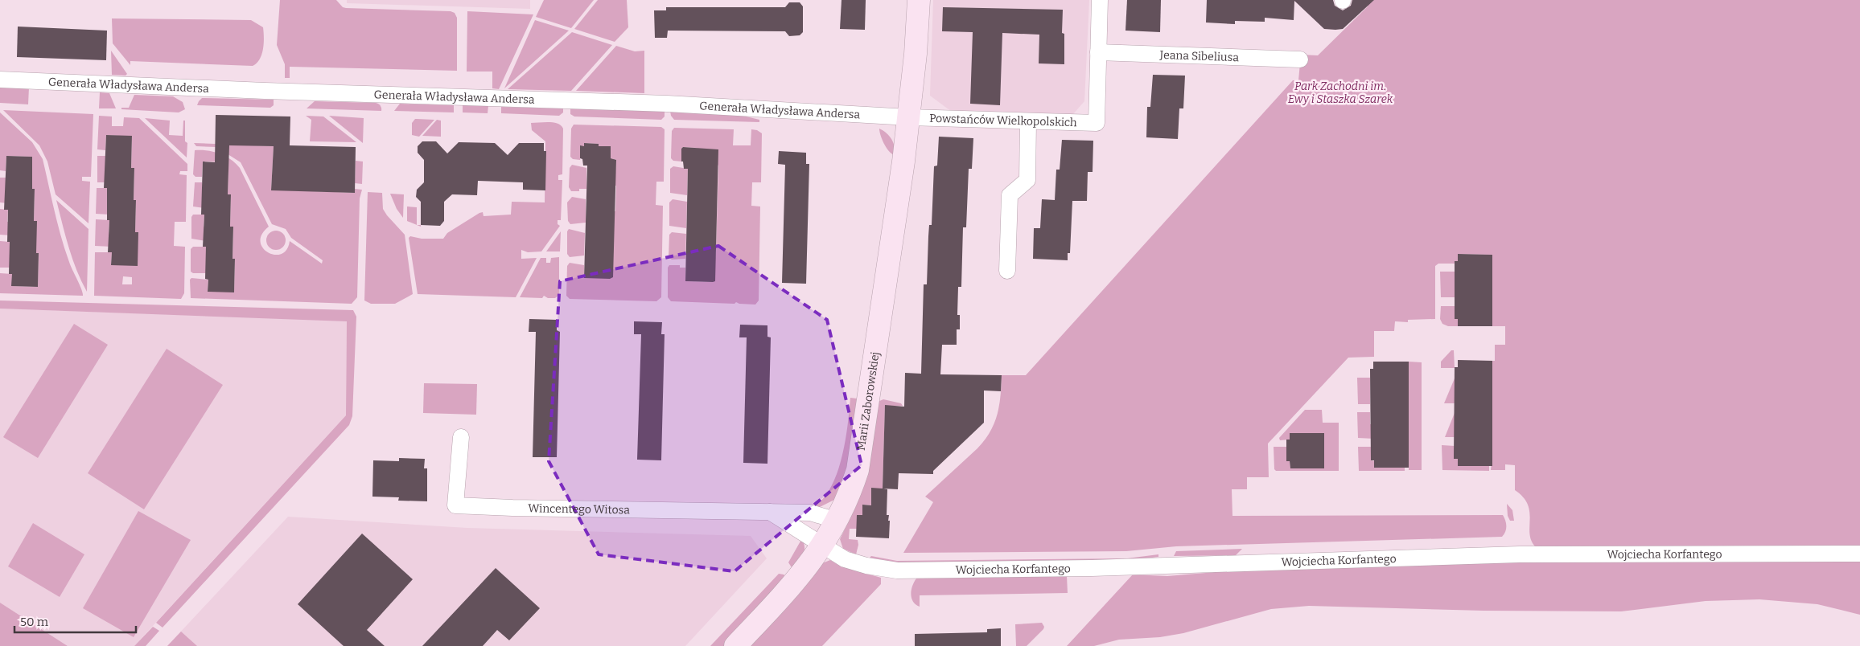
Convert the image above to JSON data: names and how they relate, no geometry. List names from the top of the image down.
{
  "streets": {
    "street": [
      "Jeana Sibeliusa",
      "Generała Władysława Andersa",
      "Powstańców Wielkopolskich",
      "Marii Zaborowskiej",
      "Wincentego Witosa",
      "Wojciecha Korfantego"
    ]
  },
  "crossings": [
    ["Jeana Sibeliusa", "Powstańców Wielkopolskich"],
    ["Generała Władysława Andersa", "Powstańców Wielkopolskich"],
    ["Generała Władysława Andersa", "Marii Zaborowskiej"],
    ["Powstańców Wielkopolskich", "Marii Zaborowskiej"],
    ["Marii Zaborowskiej", "Wincentego Witosa"],
    ["Marii Zaborowskiej", "Wojciecha Korfantego"]
  ],
  "parks": ["Park Zachodni im. Ewy i Staszka Szarek"],
  "scale_bar": "50 m"
}
